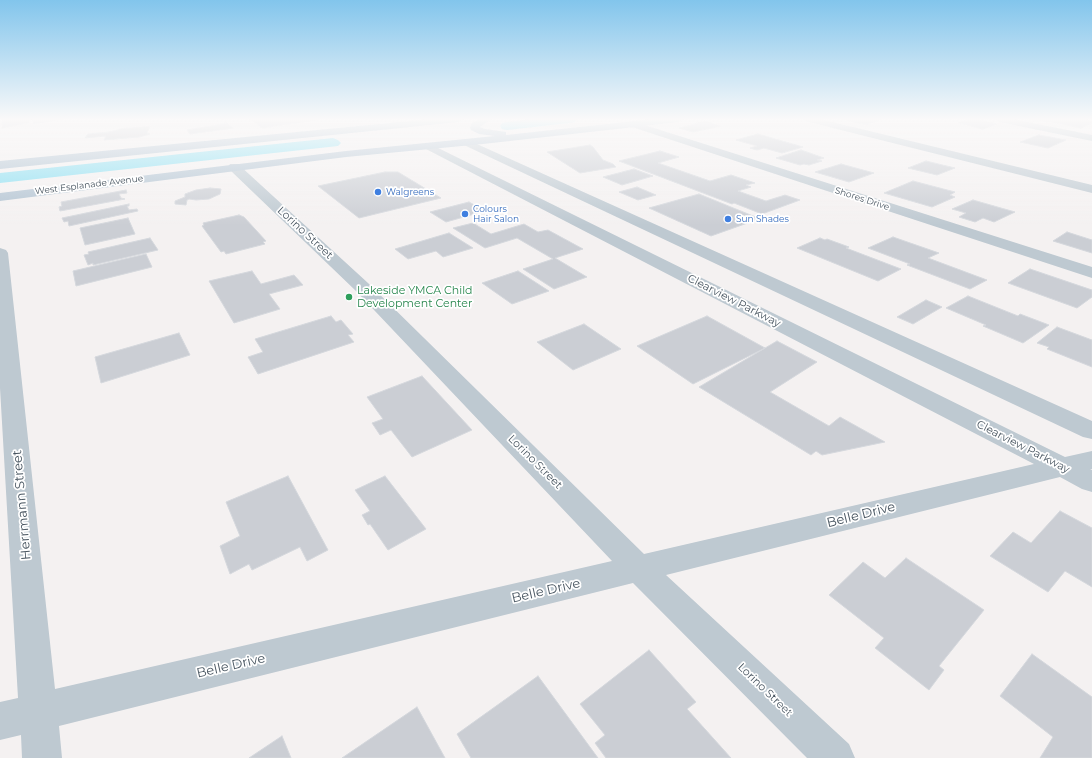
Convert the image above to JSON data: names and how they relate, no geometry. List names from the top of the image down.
{
  "streets": {
    "main road": ["West Esplanade Avenue"],
    "street": [
      "Shores Drive",
      "Lorino Street",
      "Clearview Parkway",
      "Herrmann Street",
      "Belle Drive"
    ]
  },
  "crossings": [
    ["West Esplanade Avenue", "Lorino Street"],
    ["Lorino Street", "Belle Drive"],
    ["Clearview Parkway", "Belle Drive"],
    ["Herrmann Street", "Belle Drive"]
  ],
  "places": [
    "Walgreens",
    "Colours Hair Salon",
    "Sun Shades",
    "Lakeside YMCA Child Development Center"
  ]
}
